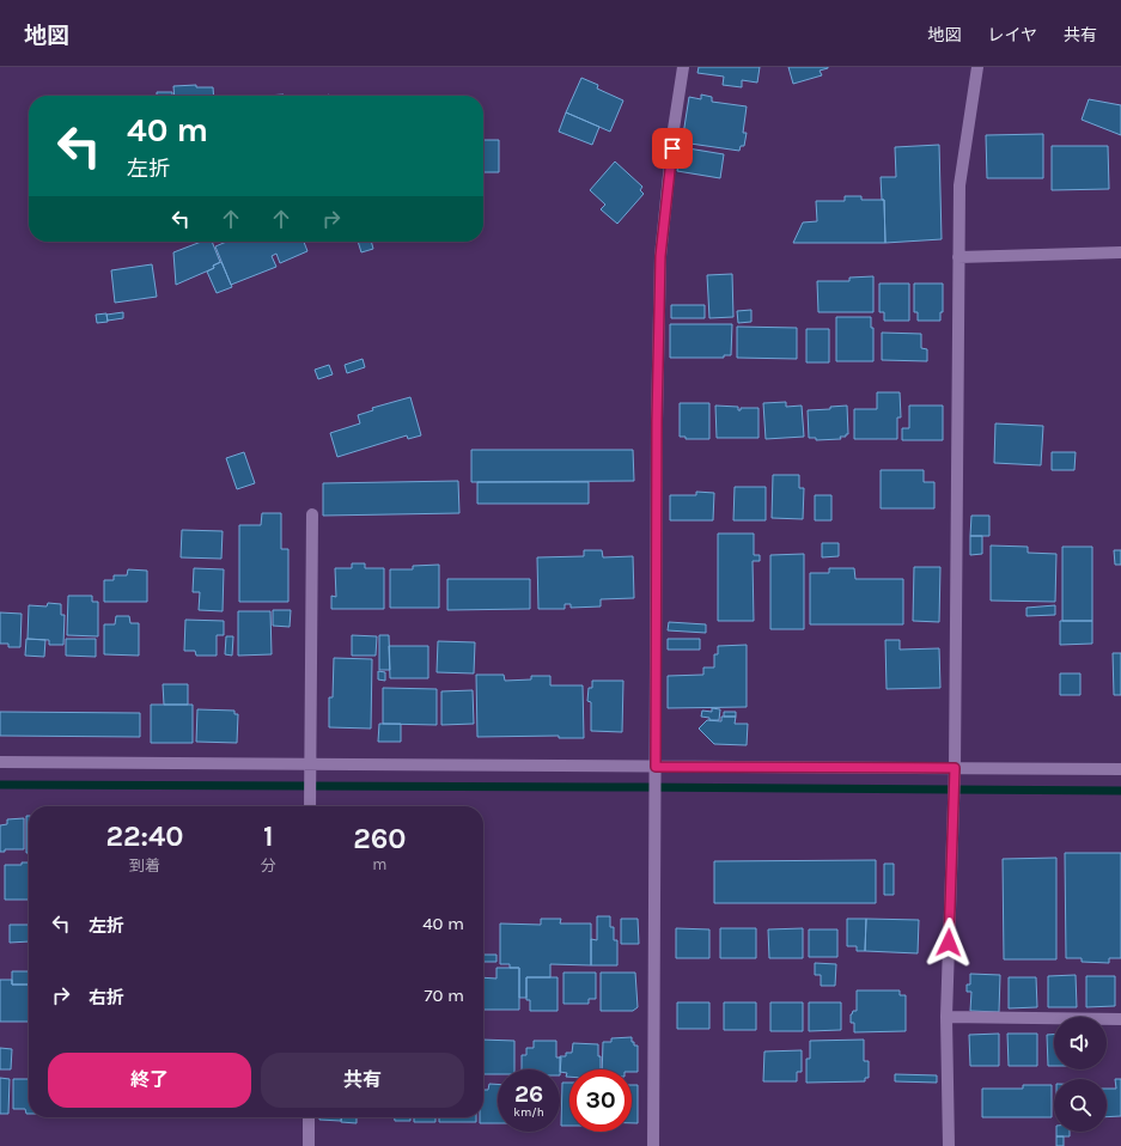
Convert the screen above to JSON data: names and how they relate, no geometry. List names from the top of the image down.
{
  "page": {
    "header": "地図",
    "nav": ["地図", "レイヤ", "共有"],
    "turn": ["40 m", "左折"],
    "eta": [
      "22:40",
      "到着",
      "1",
      "分",
      "260",
      "m"
    ],
    "list": [
      {
        "name": "左折",
        "value": "40 m"
      },
      {
        "name": "右折",
        "value": "70 m"
      }
    ],
    "buttons": ["終了", "共有"],
    "speed": "26 km/h",
    "limit": "30"
  }
}
